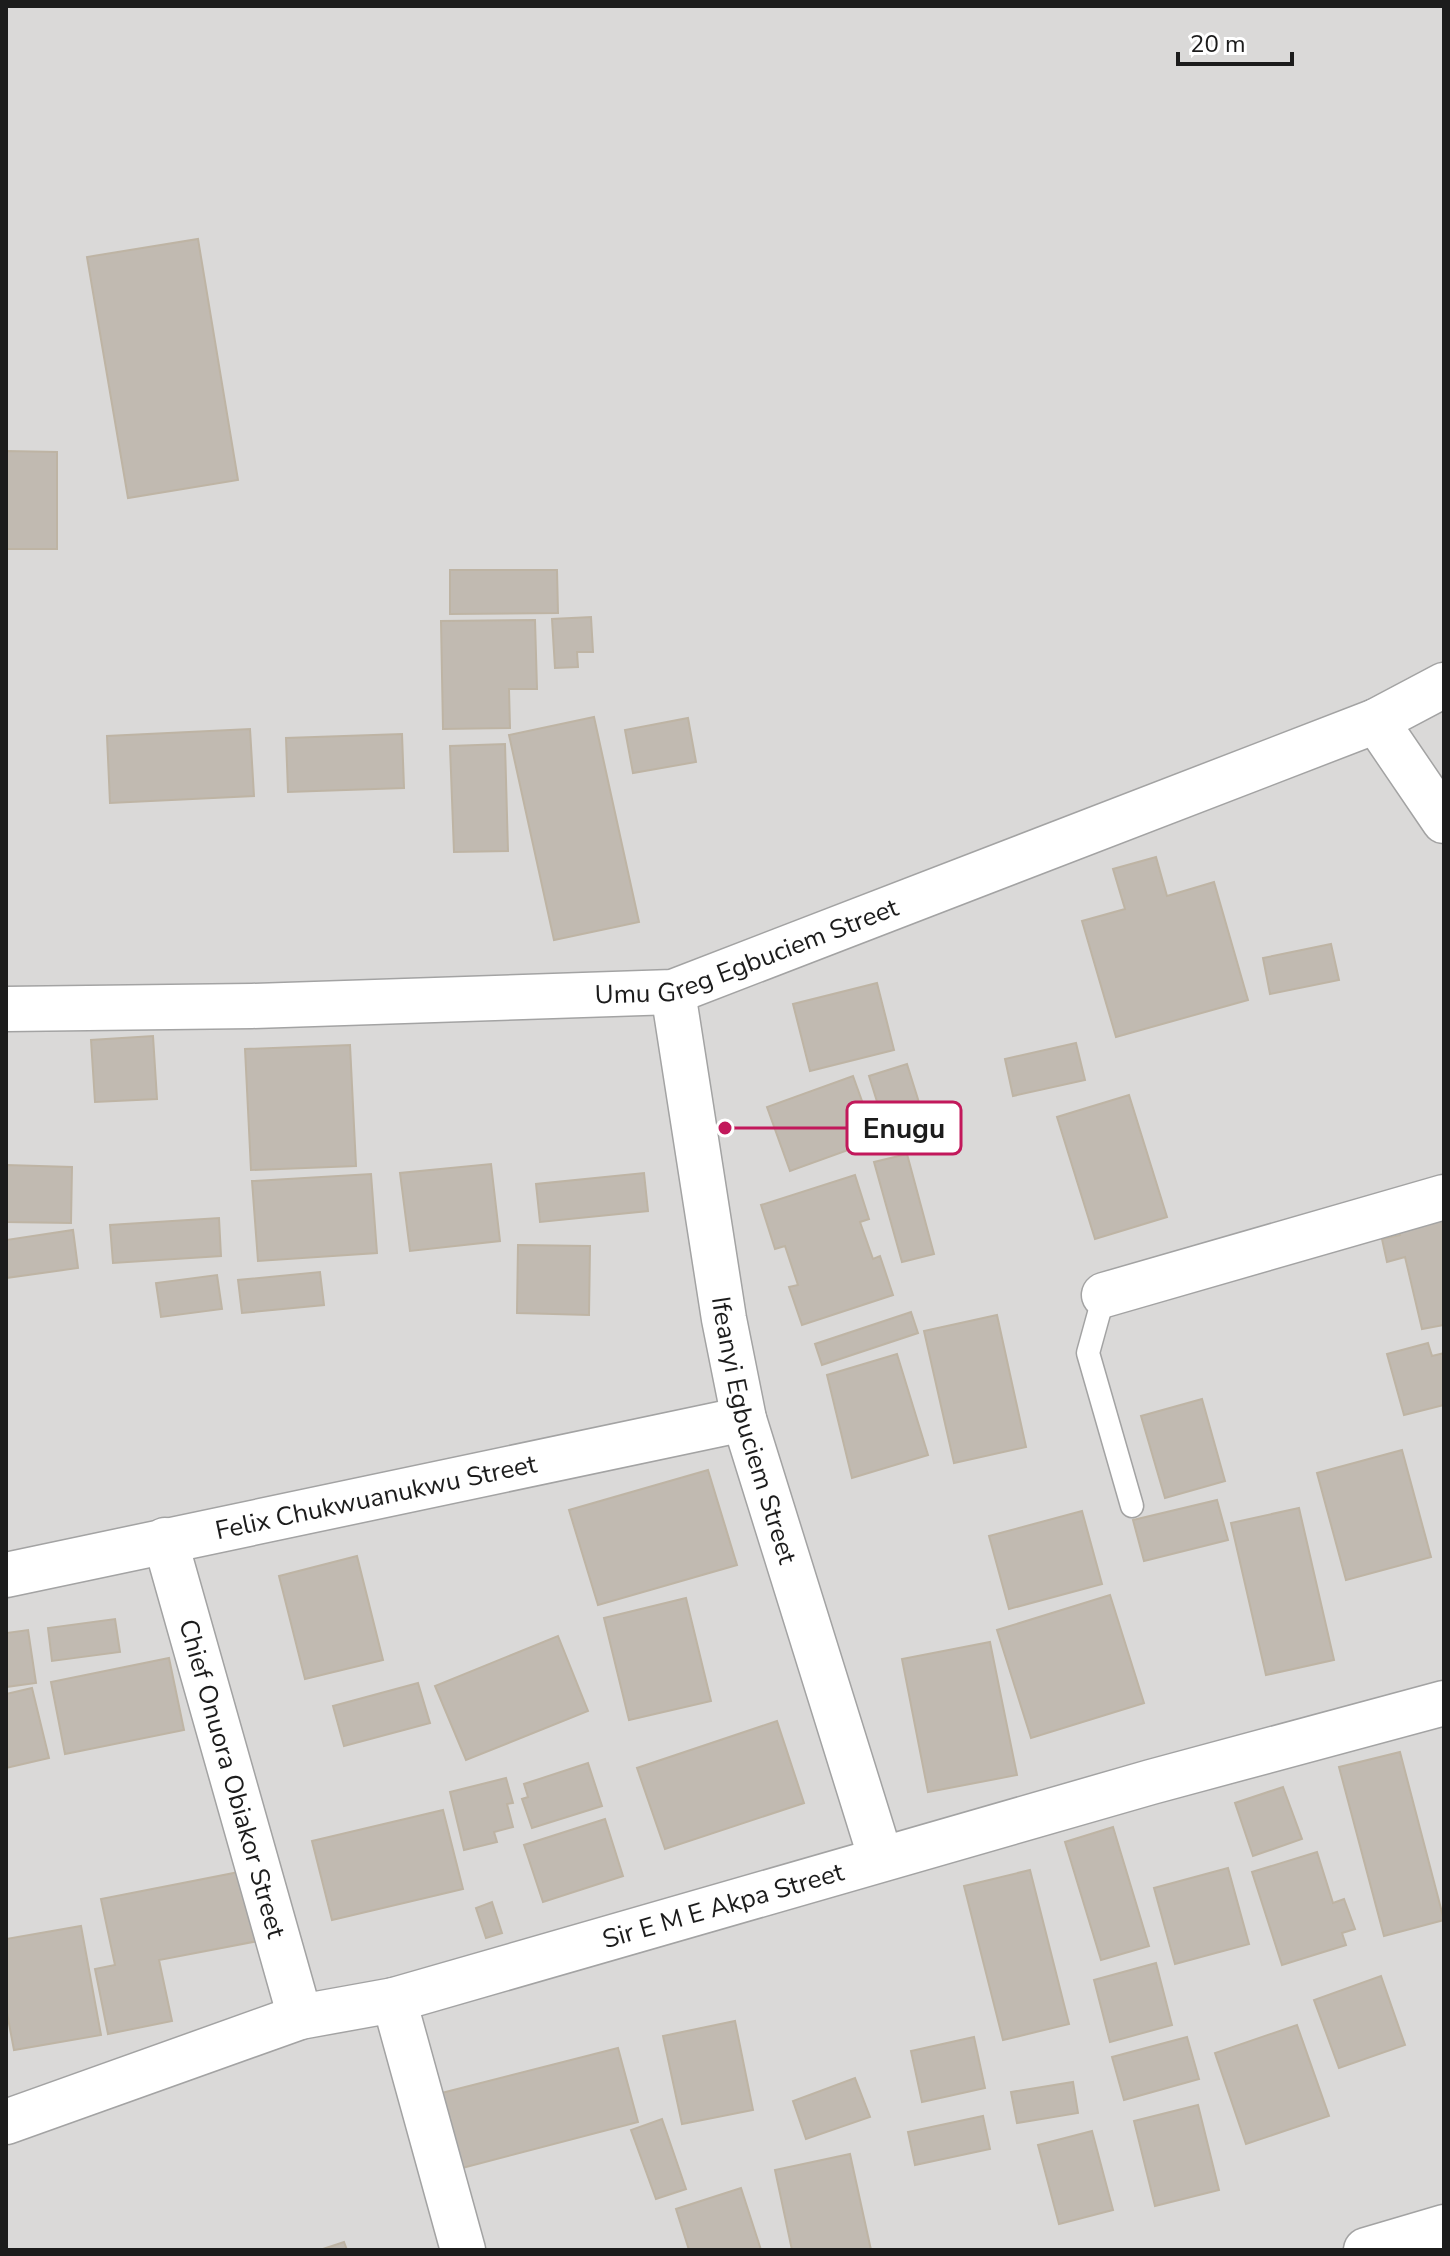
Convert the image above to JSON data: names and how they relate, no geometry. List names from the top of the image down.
{
  "streets": {
    "street": [
      "Umu Greg Egbuciem Street",
      "Ifeanyi Egbuciem Street",
      "Felix Chukwuanukwu Street",
      "Chief Onuora Obiakor Street",
      "Sir E M E Akpa Street"
    ]
  },
  "crossings": [
    ["Umu Greg Egbuciem Street", "Ifeanyi Egbuciem Street"],
    ["Ifeanyi Egbuciem Street", "Felix Chukwuanukwu Street"],
    ["Ifeanyi Egbuciem Street", "Sir E M E Akpa Street"],
    ["Felix Chukwuanukwu Street", "Chief Onuora Obiakor Street"],
    ["Chief Onuora Obiakor Street", "Sir E M E Akpa Street"]
  ],
  "places": ["Enugu"],
  "scale_bar": "20 m"
}
